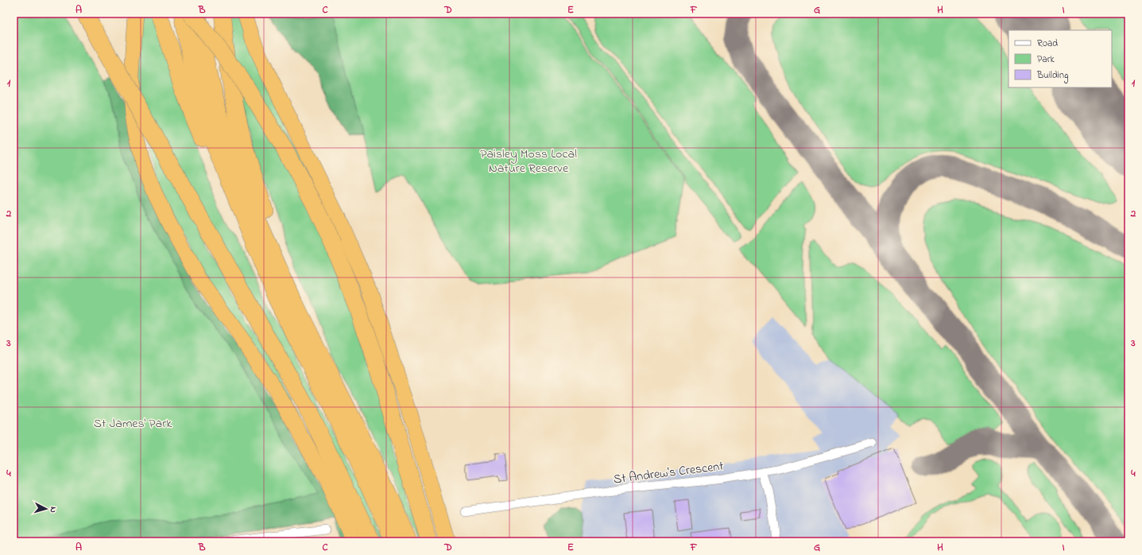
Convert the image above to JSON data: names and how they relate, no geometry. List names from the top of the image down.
{
  "streets": {
    "street": ["St Andrew's Crescent"]
  },
  "parks": ["Paisley Moss Local Nature Reserve", "St James' Park"],
  "legend": ["Road", "Park", "Building"],
  "north": "right",
  "grid": {
    "columns": [
      "A",
      "B",
      "C",
      "D",
      "E",
      "F",
      "G",
      "H",
      "I"
    ],
    "rows": [
      "1",
      "2",
      "3",
      "4"
    ]
  }
}
